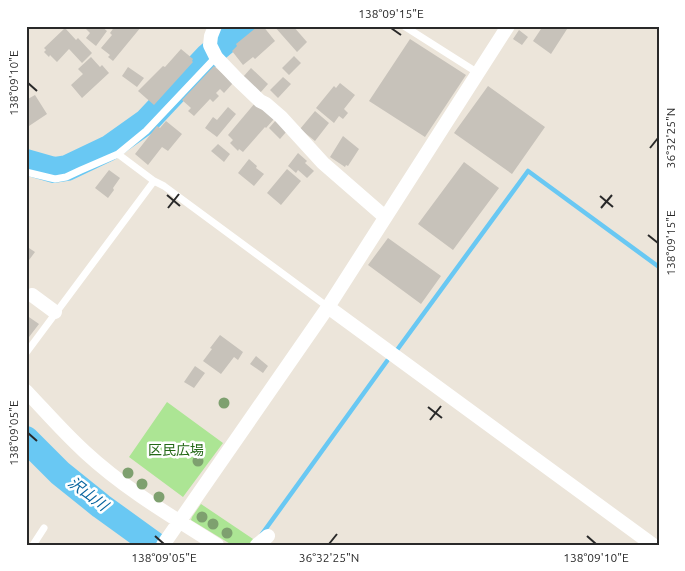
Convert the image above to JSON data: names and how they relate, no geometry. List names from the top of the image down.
{
  "water": ["沢山川"],
  "parks": ["区民広場"],
  "coordinates": [
    "138°09'15\"E",
    "138°09'10\"E",
    "36°32'25\"N",
    "138°09'05\"E"
  ]
}
